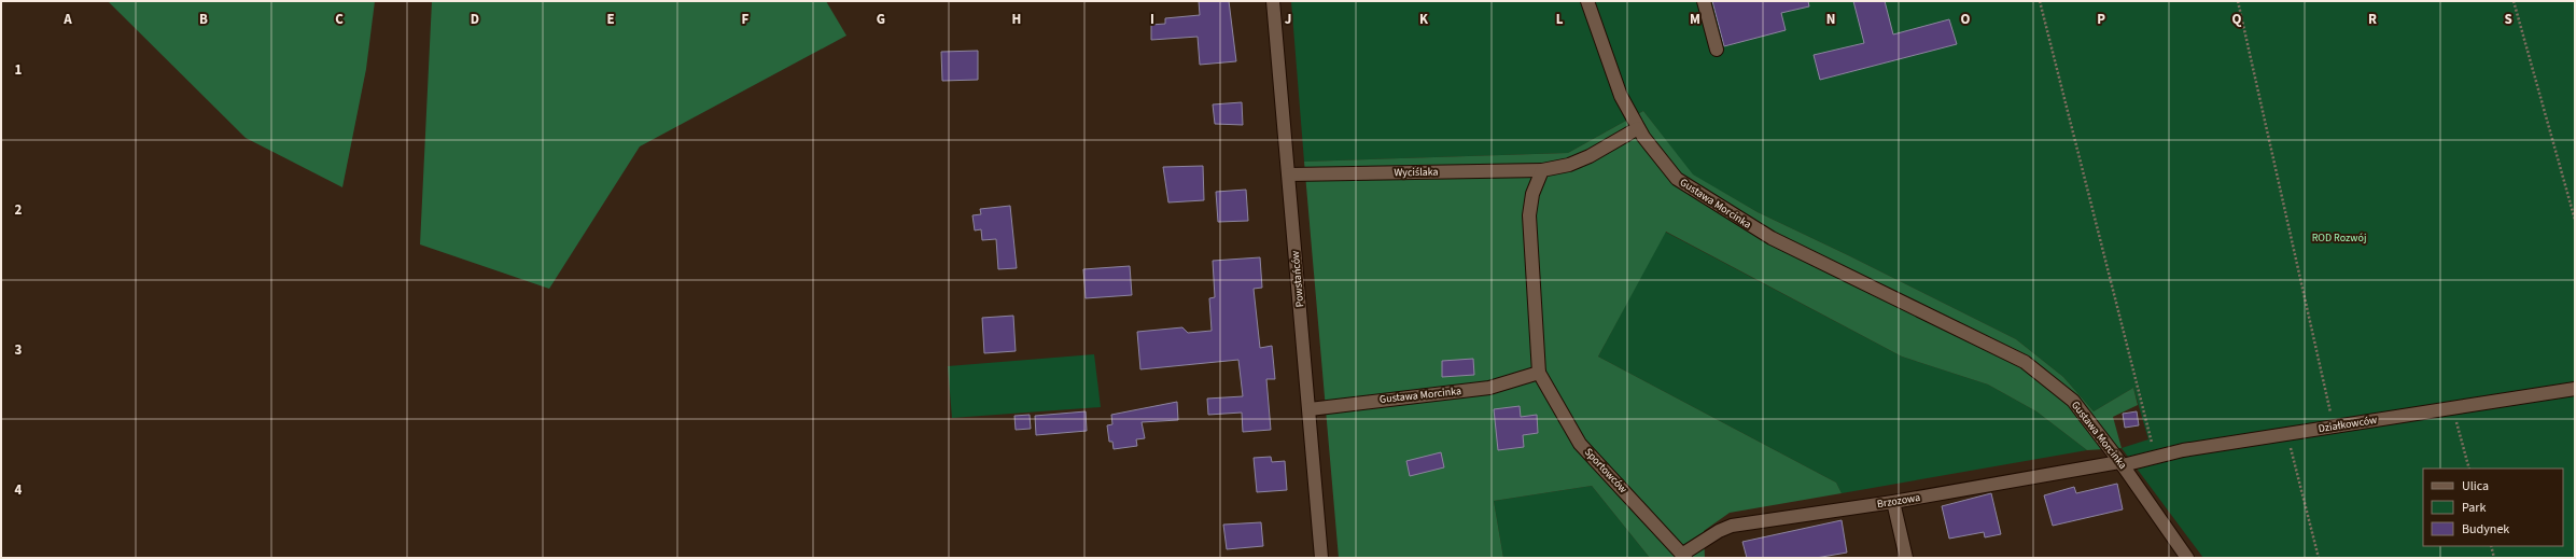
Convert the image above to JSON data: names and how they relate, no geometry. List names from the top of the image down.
{
  "streets": {
    "street": [
      "Wyciślaka",
      "Gustawa Morcinka",
      "Powstańców",
      "Działkowców",
      "Sportowców",
      "Brzozowa"
    ]
  },
  "crossings": [
    ["Wyciślaka", "Powstańców"],
    ["Gustawa Morcinka", "Powstańców"],
    ["Gustawa Morcinka", "Działkowców"],
    ["Gustawa Morcinka", "Sportowców"],
    ["Gustawa Morcinka", "Brzozowa"],
    ["Działkowców", "Brzozowa"],
    ["Sportowców", "Brzozowa"]
  ],
  "parks": ["ROD Rozwój"],
  "legend": ["Ulica", "Park", "Budynek"],
  "grid": {
    "columns": [
      "A",
      "B",
      "C",
      "D",
      "E",
      "F",
      "G",
      "H",
      "I",
      "J",
      "K",
      "L",
      "M",
      "N",
      "O",
      "P",
      "Q",
      "R",
      "S"
    ],
    "rows": [
      "1",
      "2",
      "3",
      "4"
    ]
  }
}
